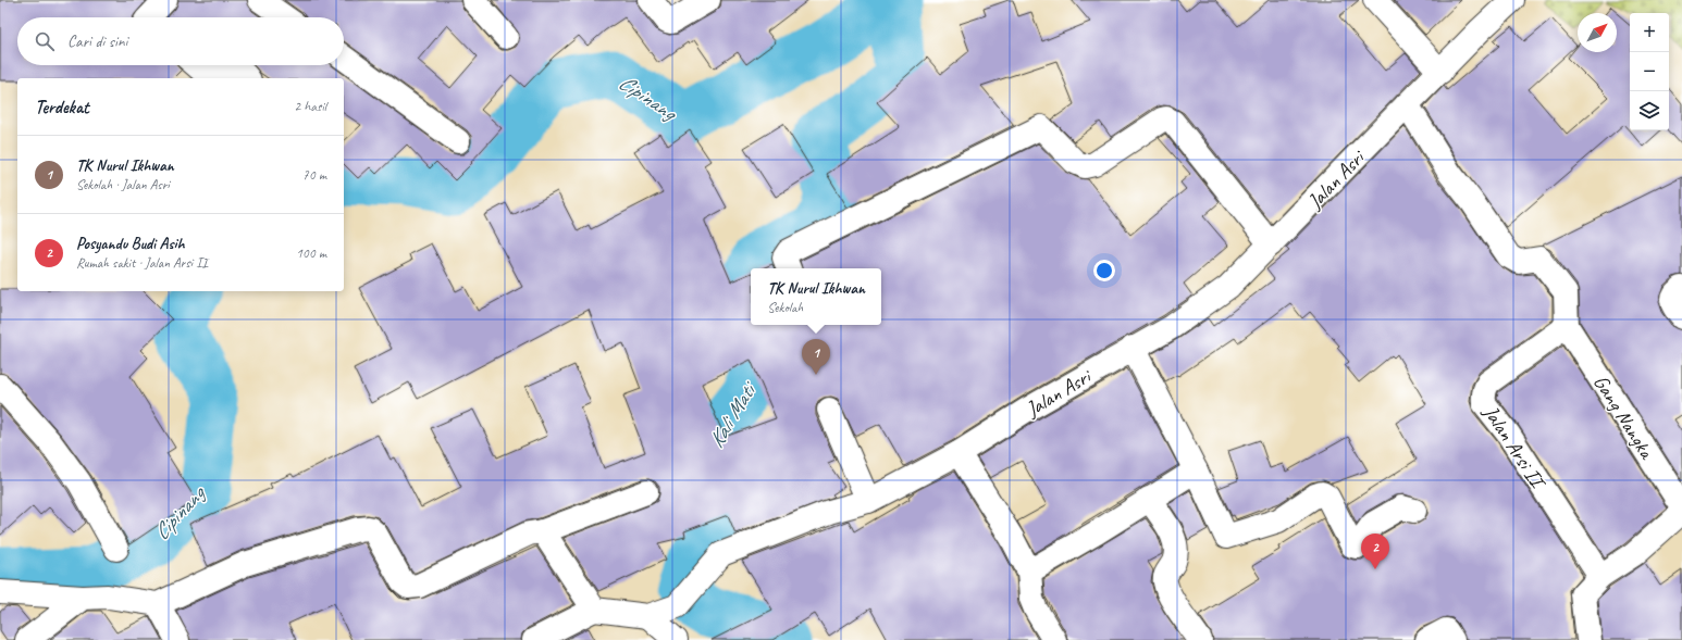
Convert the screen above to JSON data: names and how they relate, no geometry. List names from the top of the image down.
{
  "streets": {
    "street": ["Jalan Asri", "Gang Nangka", "Jalan Arsi II"]
  },
  "crossings": [
    ["Gang Nangka", "Jalan Arsi II"]
  ],
  "water": ["Cipinang", "Kali Mati"],
  "north": "top right",
  "page": {
    "map_buttons": ["+", "−"],
    "search": "Cari di sini",
    "heading": ["Terdekat", "2 hasil"],
    "list": [
      {
        "mark": "1",
        "name": "TK Nurul Ikhwan",
        "note": "Sekolah · Jalan Asri",
        "value": "70 m"
      },
      {
        "mark": "2",
        "name": "Posyandu Budi Asih",
        "note": "Rumah sakit · Jalan Arsi II",
        "value": "100 m"
      }
    ],
    "popup": ["TK Nurul Ikhwan", "Sekolah"],
    "pins": ["1", "2"]
  }
}
